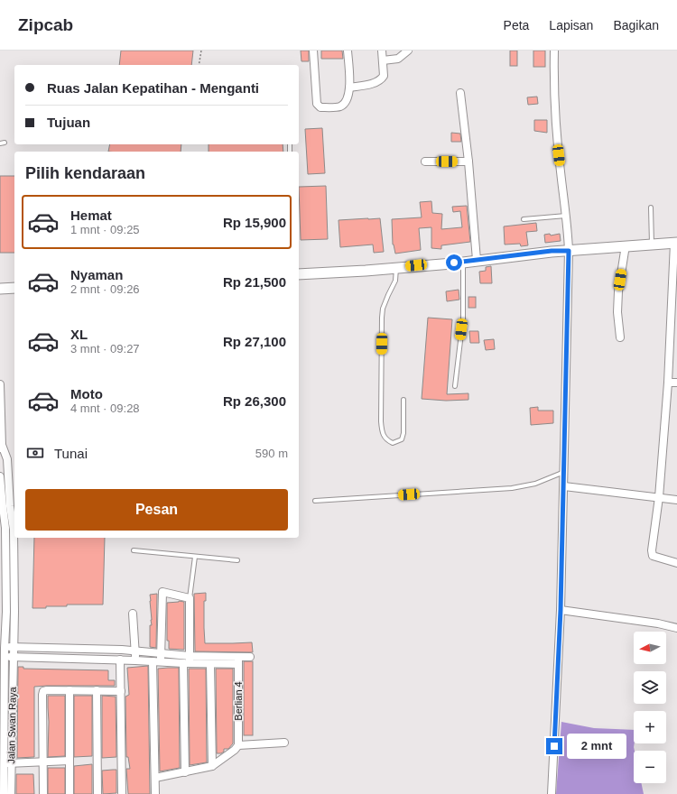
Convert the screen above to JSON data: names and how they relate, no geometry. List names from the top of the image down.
{
  "streets": {
    "street": ["Berlian 4", "Jalan Swan Raya"]
  },
  "north": "left",
  "page": {
    "header": "Zipcab",
    "nav": ["Peta", "Lapisan", "Bagikan"],
    "banner": ["Ruas Jalan Kepatihan - Menganti", "Tujuan"],
    "heading": "Pilih kendaraan",
    "list": [
      {
        "name": "Hemat",
        "note": "1 mnt · 09:25",
        "value": "Rp 15,900"
      },
      {
        "name": "Nyaman",
        "note": "2 mnt · 09:26",
        "value": "Rp 21,500"
      },
      {
        "name": "XL",
        "note": "3 mnt · 09:27",
        "value": "Rp 27,100"
      },
      {
        "name": "Moto",
        "note": "4 mnt · 09:28",
        "value": "Rp 26,300"
      }
    ],
    "pay": ["Tunai", "590 m"],
    "buttons": "Pesan",
    "map_buttons": ["+", "−"],
    "bubble": "2 mnt"
  }
}
